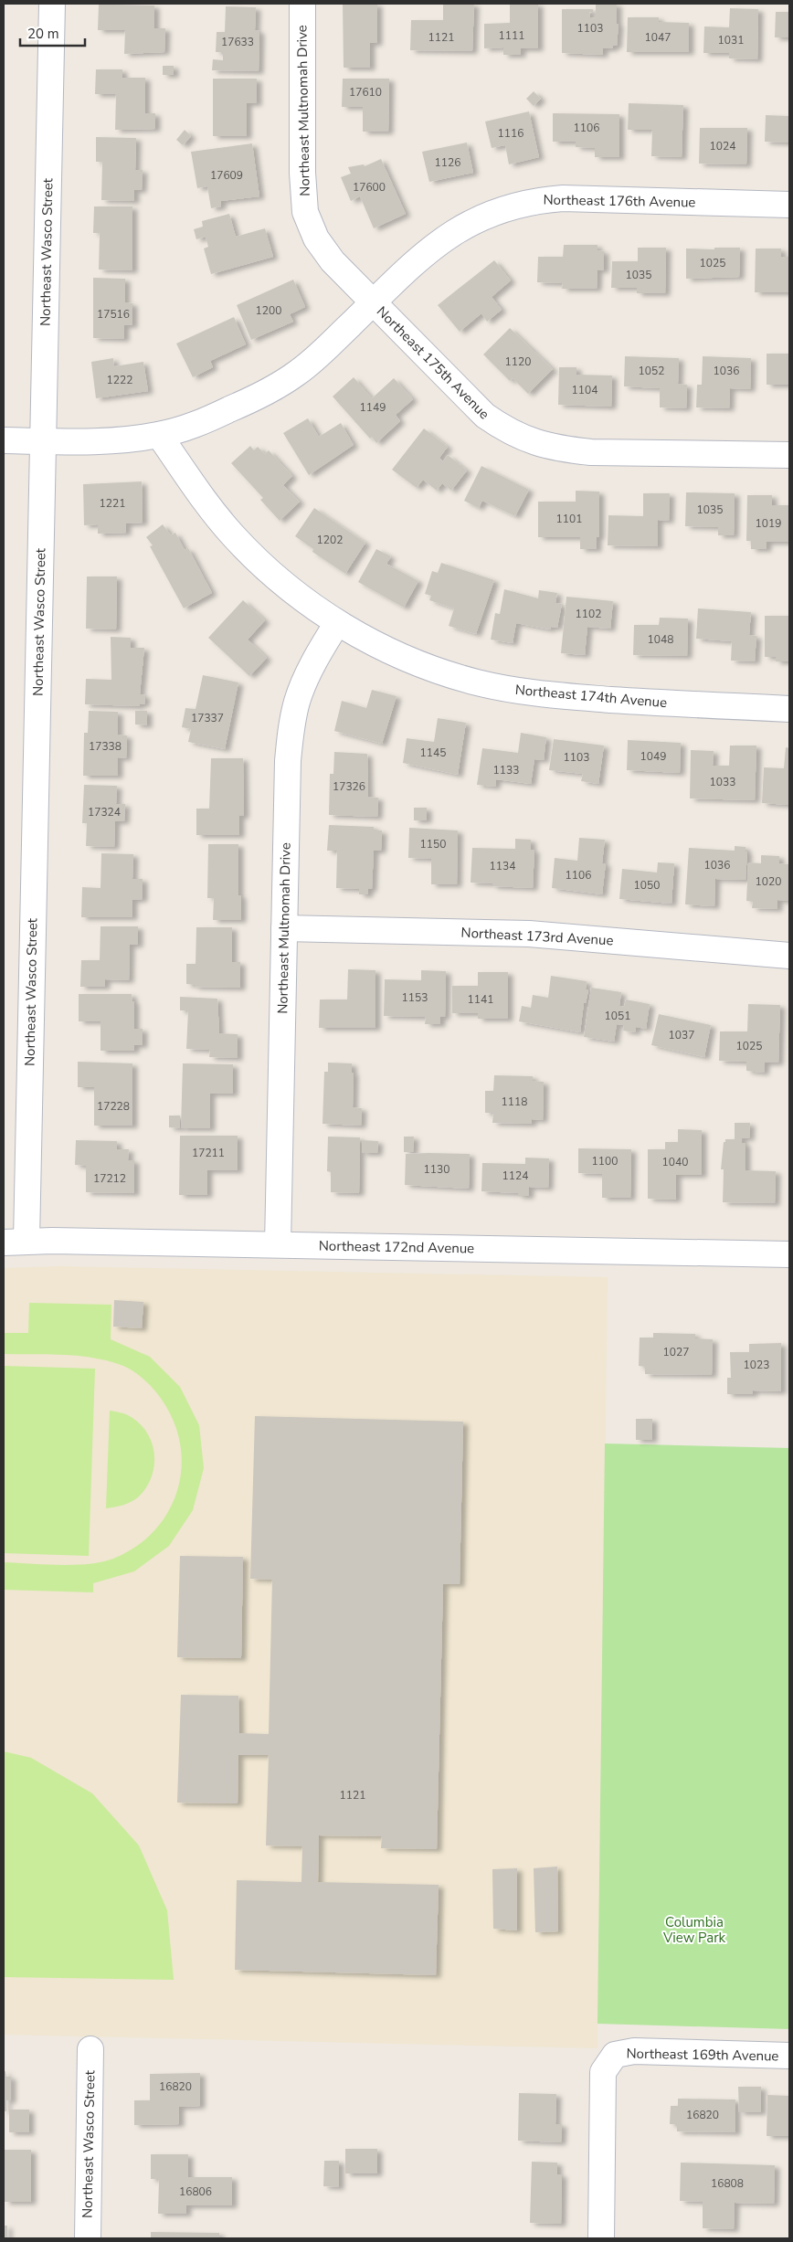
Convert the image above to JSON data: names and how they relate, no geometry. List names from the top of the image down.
{
  "streets": {
    "street": [
      "Northeast Multnomah Drive",
      "Northeast 176th Avenue",
      "Northeast Wasco Street",
      "Northeast 175th Avenue",
      "Northeast 174th Avenue",
      "Northeast 173rd Avenue",
      "Northeast 172nd Avenue",
      "Northeast 169th Avenue"
    ]
  },
  "crossings": [
    ["Northeast Multnomah Drive", "Northeast 176th Avenue"],
    ["Northeast Multnomah Drive", "Northeast 175th Avenue"],
    ["Northeast Multnomah Drive", "Northeast 174th Avenue"],
    ["Northeast Multnomah Drive", "Northeast 173rd Avenue"],
    ["Northeast Multnomah Drive", "Northeast 172nd Avenue"],
    ["Northeast 176th Avenue", "Northeast 175th Avenue"],
    ["Northeast Wasco Street", "Northeast 175th Avenue"],
    ["Northeast Wasco Street", "Northeast 172nd Avenue"],
    ["Northeast 175th Avenue", "Northeast 174th Avenue"]
  ],
  "parks": ["Columbia View Park"],
  "house_numbers": [
    "1103",
    "1111",
    "1121",
    "1047",
    "1031",
    "17633",
    "17610",
    "1106",
    "1116",
    "1024",
    "1126",
    "17609",
    "17600",
    "1025",
    "1035",
    "1200",
    "17516",
    "1120",
    "1052",
    "1036",
    "1222",
    "1104",
    "1149",
    "1221",
    "1035",
    "1101",
    "1019",
    "1202",
    "1102",
    "1048",
    "17337",
    "17338",
    "1145",
    "1049",
    "1103",
    "1133",
    "1033",
    "17326",
    "17324",
    "1150",
    "1036",
    "1134",
    "1106",
    "1020",
    "1050",
    "1153",
    "1141",
    "1051",
    "1037",
    "1025",
    "1118",
    "17228",
    "17211",
    "1100",
    "1040",
    "1130",
    "1124",
    "17212",
    "1027",
    "1023",
    "1121",
    "16820",
    "16820",
    "16808",
    "16806"
  ],
  "scale_bar": "20 m"
}
